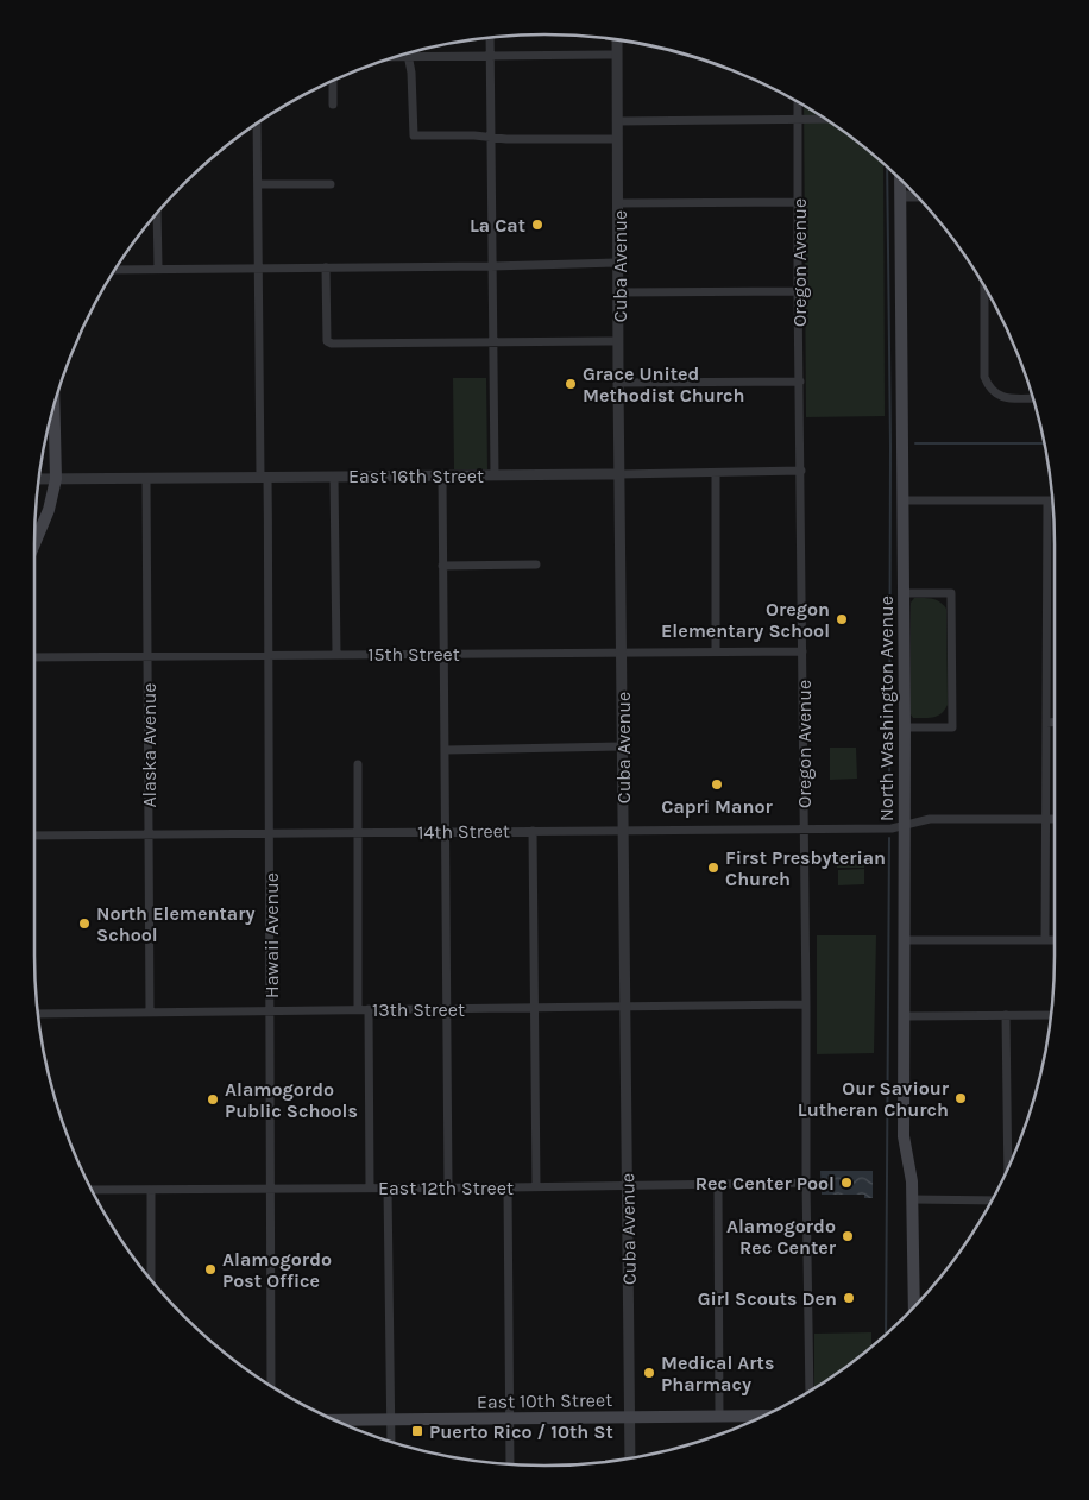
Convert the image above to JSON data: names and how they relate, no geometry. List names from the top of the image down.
{
  "streets": {
    "main road": ["North Washington Avenue", "East 10th Street"],
    "street": [
      "Oregon Avenue",
      "Cuba Avenue",
      "East 16th Street",
      "15th Street",
      "Alaska Avenue",
      "14th Street",
      "Hawaii Avenue",
      "13th Street",
      "East 12th Street"
    ]
  },
  "crossings": [
    ["Oregon Avenue", "East 16th Street"],
    ["Oregon Avenue", "15th Street"],
    ["Oregon Avenue", "14th Street"],
    ["Oregon Avenue", "13th Street"],
    ["Oregon Avenue", "East 12th Street"],
    ["Cuba Avenue", "East 16th Street"],
    ["Cuba Avenue", "15th Street"],
    ["Cuba Avenue", "14th Street"],
    ["Cuba Avenue", "13th Street"],
    ["Cuba Avenue", "East 12th Street"],
    ["Cuba Avenue", "East 10th Street"],
    ["East 16th Street", "Alaska Avenue"],
    ["East 16th Street", "Hawaii Avenue"],
    ["15th Street", "Alaska Avenue"],
    ["15th Street", "Hawaii Avenue"],
    ["North Washington Avenue", "14th Street"],
    ["Alaska Avenue", "14th Street"],
    ["Alaska Avenue", "13th Street"],
    ["14th Street", "Hawaii Avenue"],
    ["Hawaii Avenue", "13th Street"],
    ["Hawaii Avenue", "East 12th Street"]
  ],
  "places": {
    "other": [
      "La Cat",
      "Grace United Methodist Church",
      "Oregon Elementary School",
      "Capri Manor",
      "First Presbyterian Church",
      "North Elementary School",
      "Our Saviour Lutheran Church",
      "Alamogordo Public Schools",
      "Rec Center Pool",
      "Alamogordo Rec Center",
      "Alamogordo Post Office",
      "Girl Scouts Den",
      "Medical Arts Pharmacy"
    ],
    "transit": ["Puerto Rico / 10th St"]
  }
}
